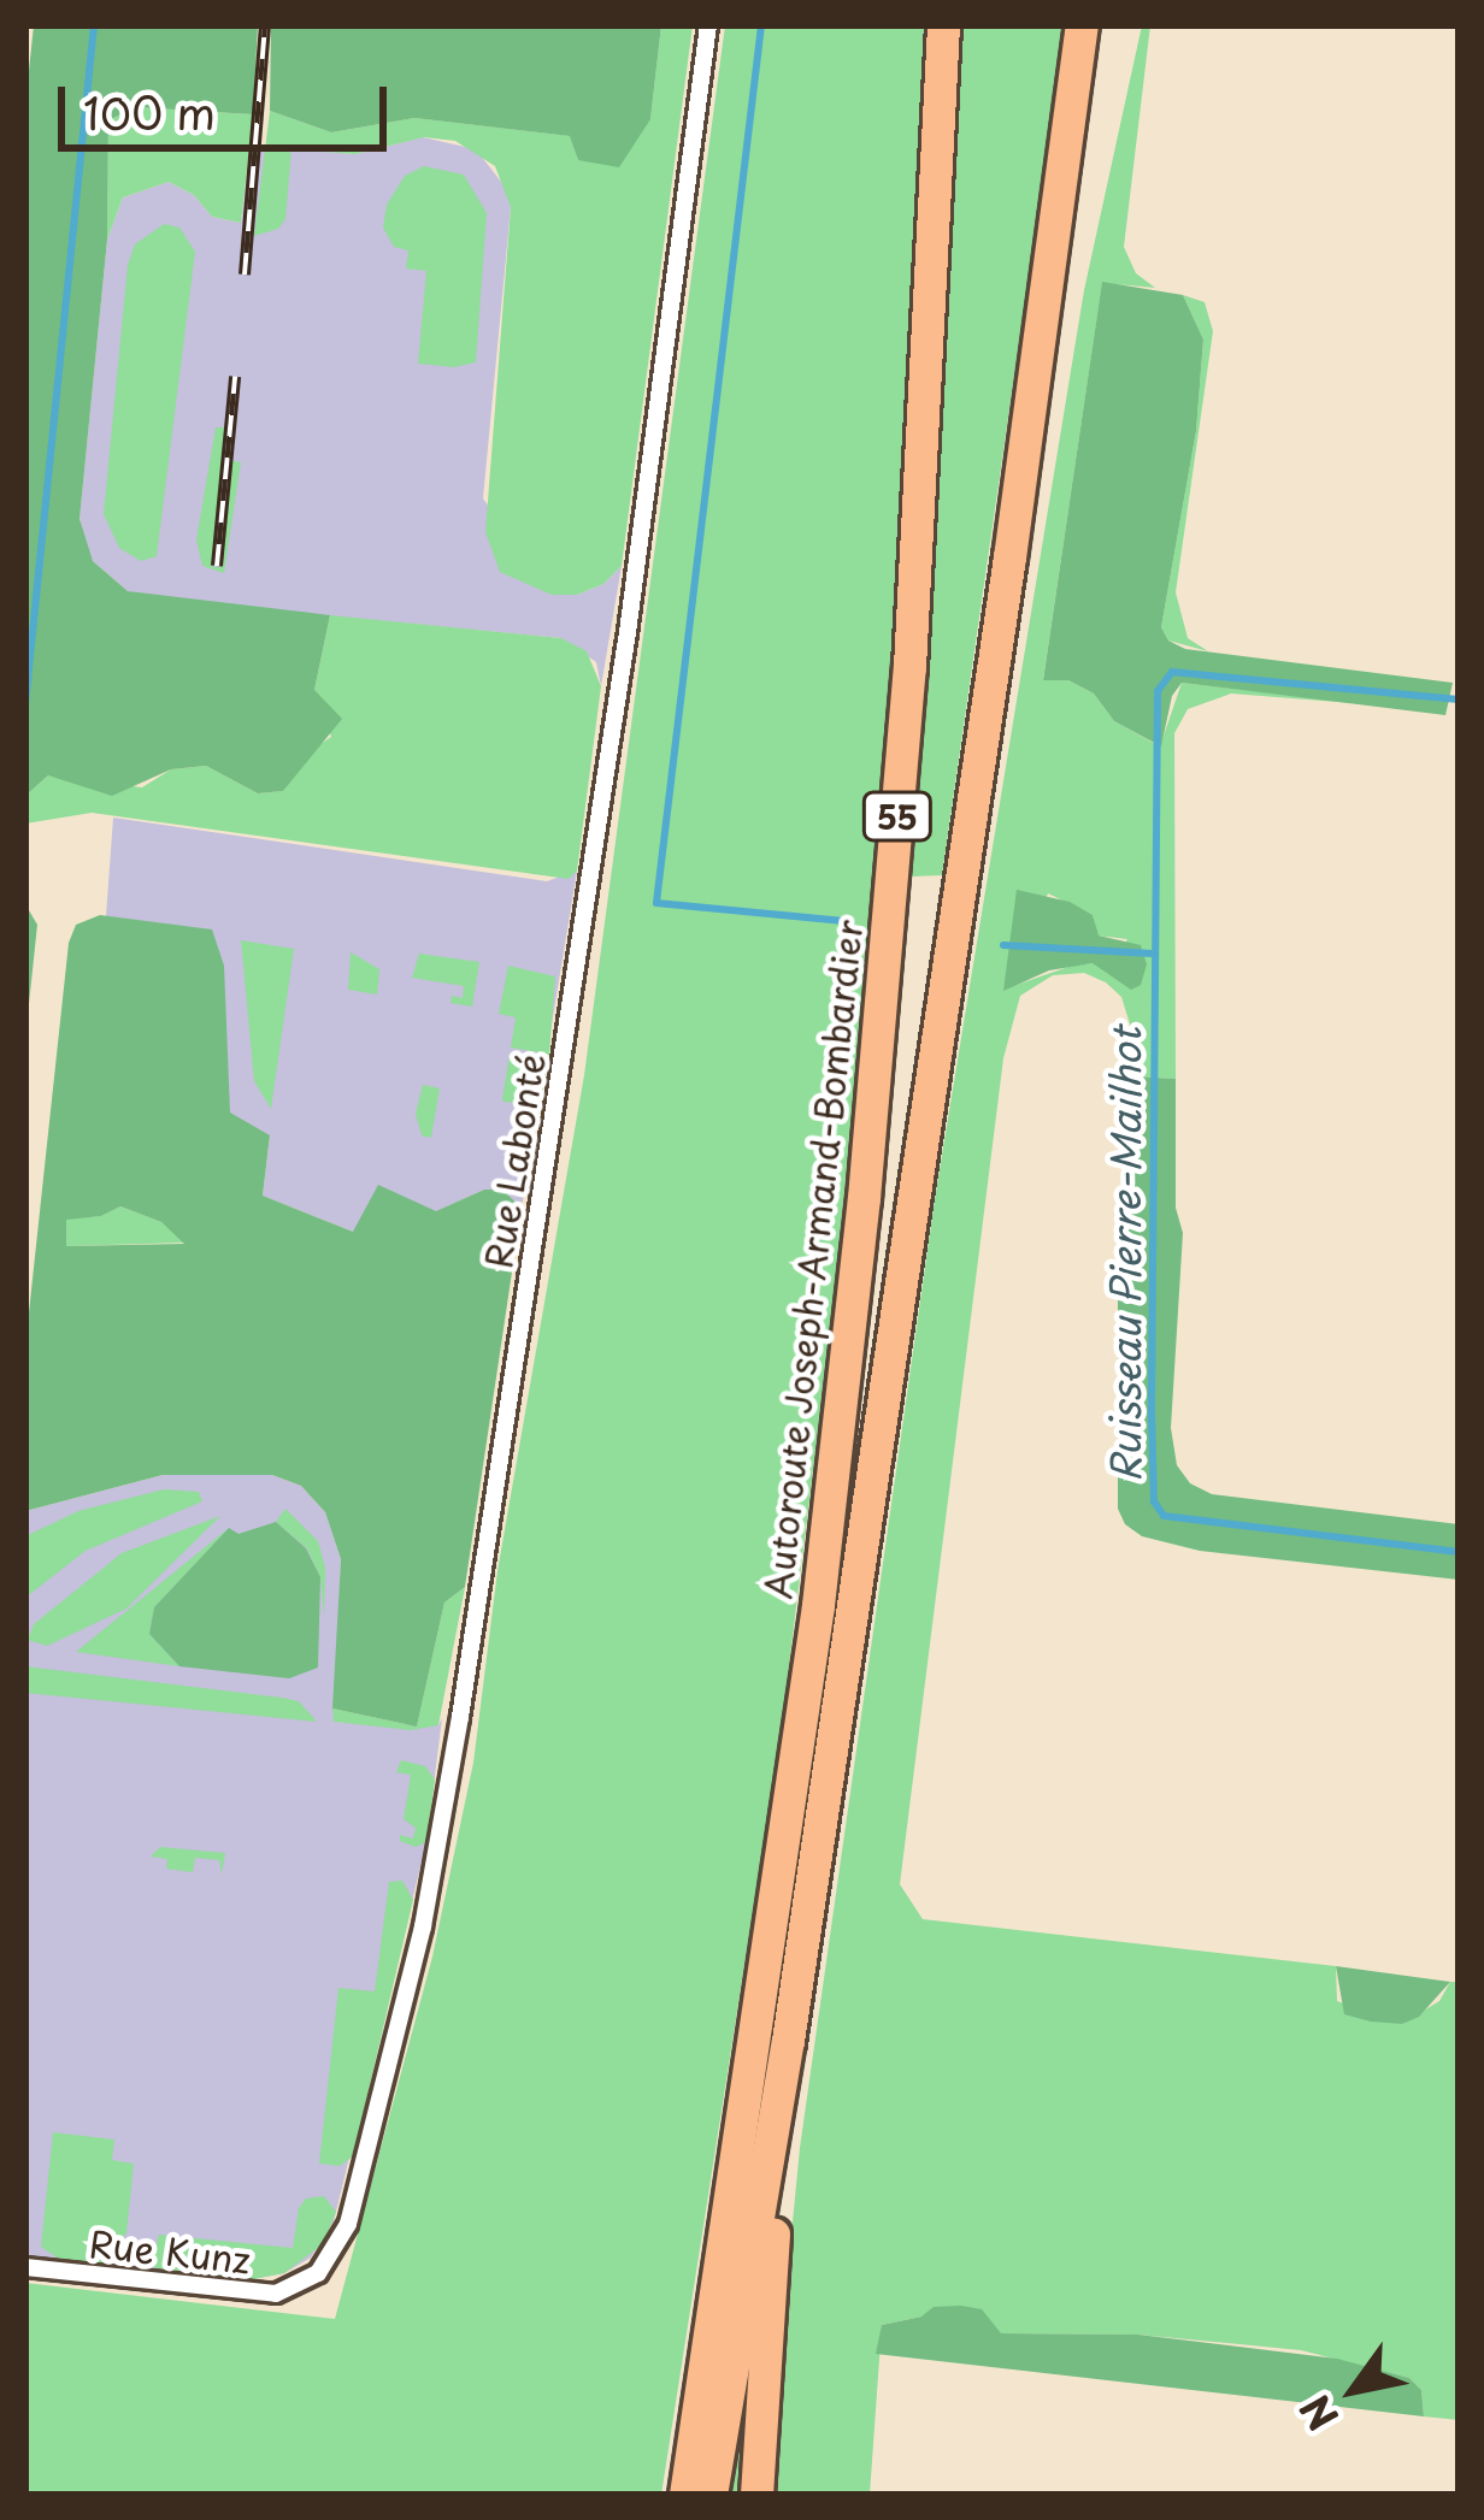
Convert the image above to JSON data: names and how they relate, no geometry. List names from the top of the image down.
{
  "streets": {
    "highway": ["55", "Autoroute Joseph-Armand-Bombardier"],
    "street": ["Rue Labonté", "Rue Kunz"]
  },
  "crossings": [
    ["Rue Labonté", "Rue Kunz"]
  ],
  "water": ["Ruisseau Pierre-Mailhot"],
  "scale_bar": "100 m",
  "north": "bottom left"
}
